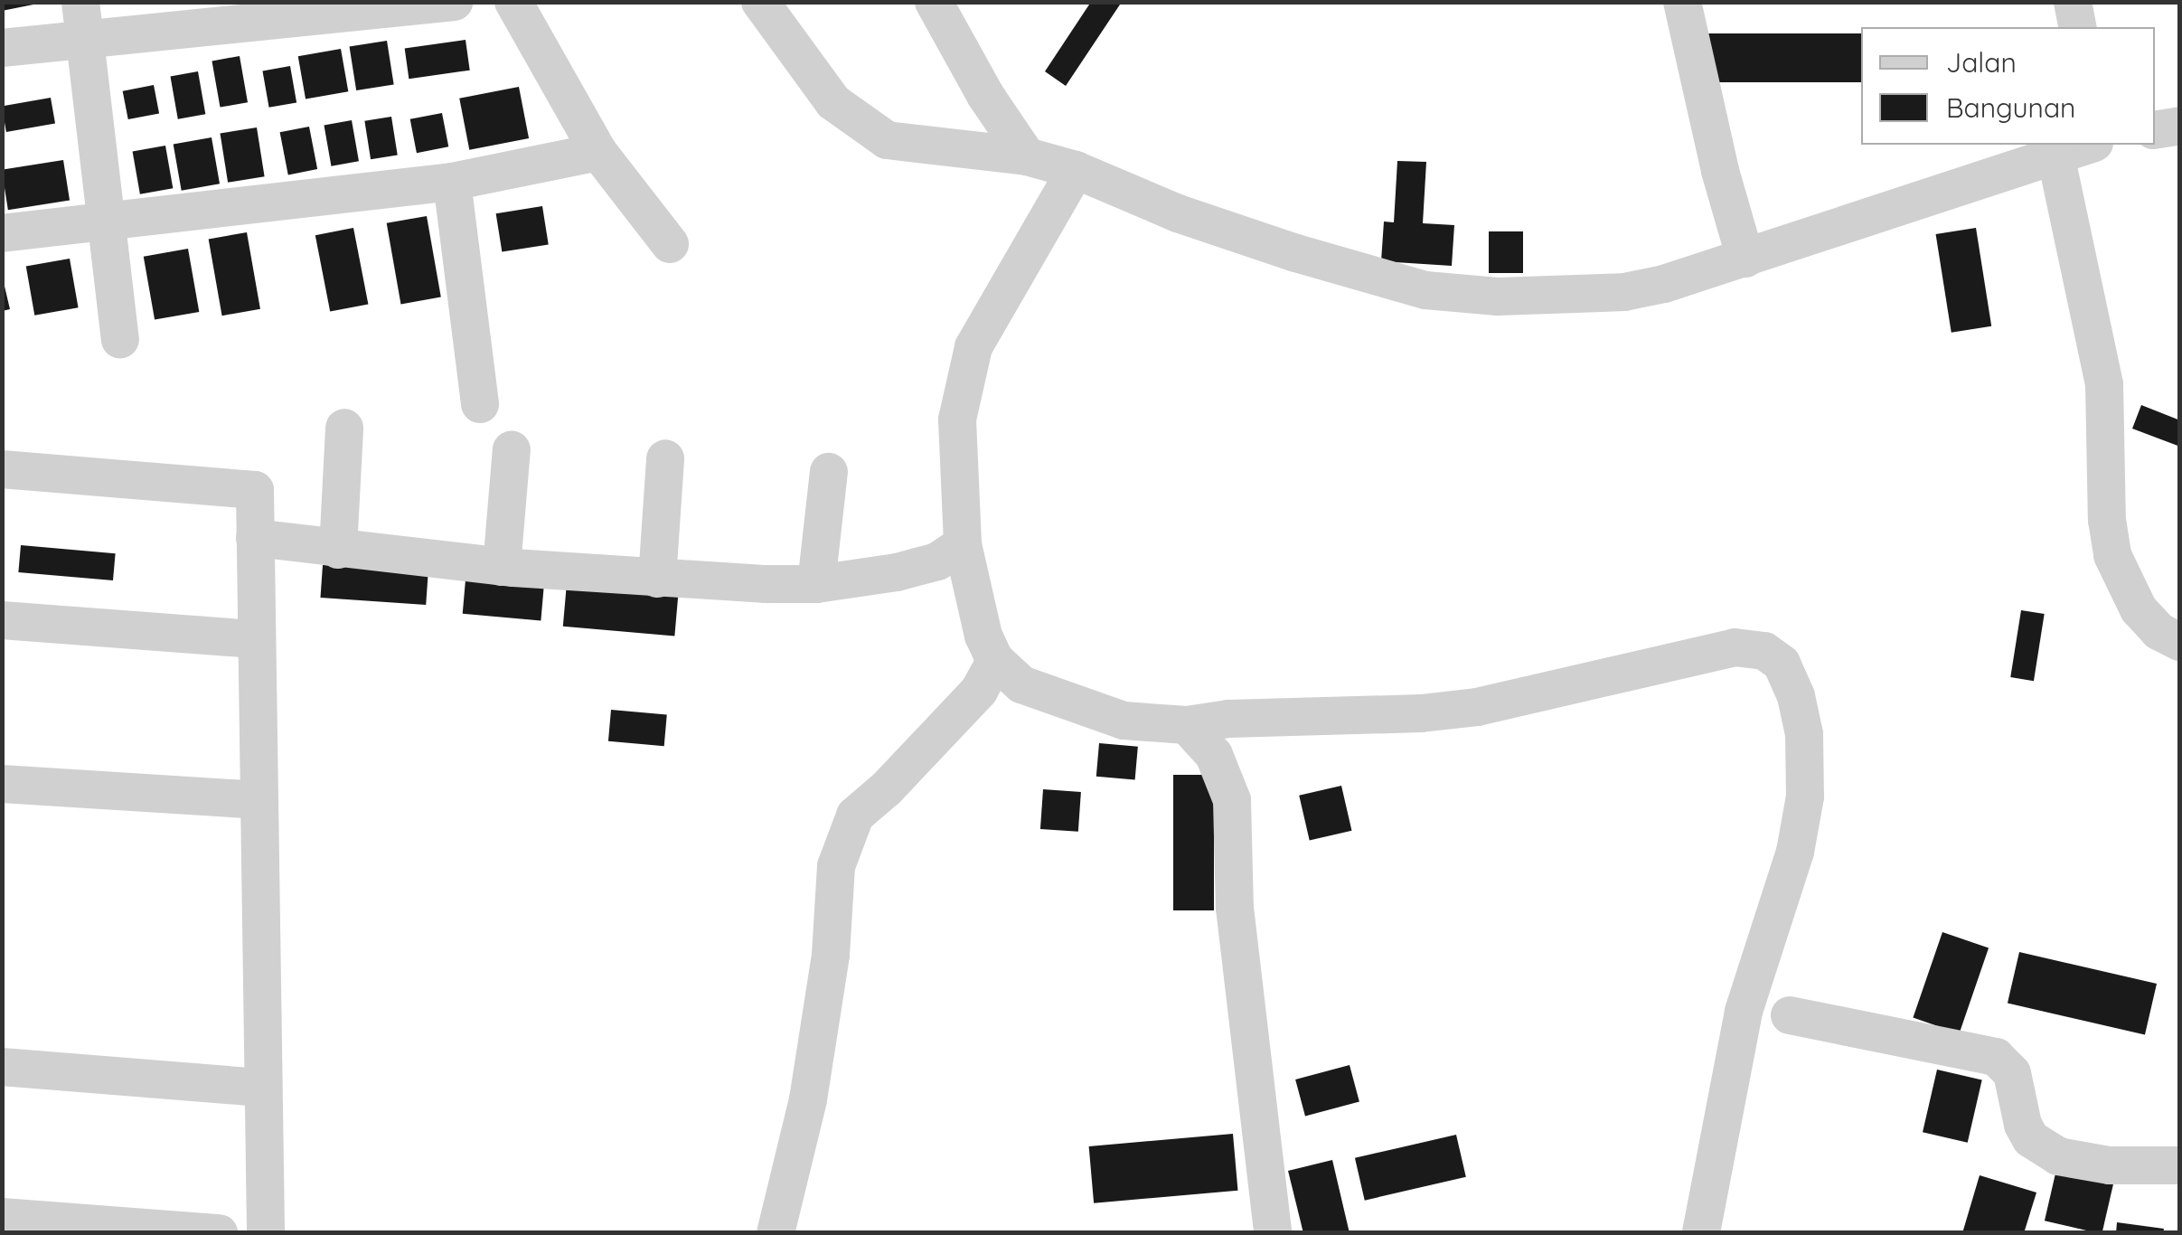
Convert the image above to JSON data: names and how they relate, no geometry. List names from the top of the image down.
{
  "legend": ["Jalan", "Bangunan"]
}
